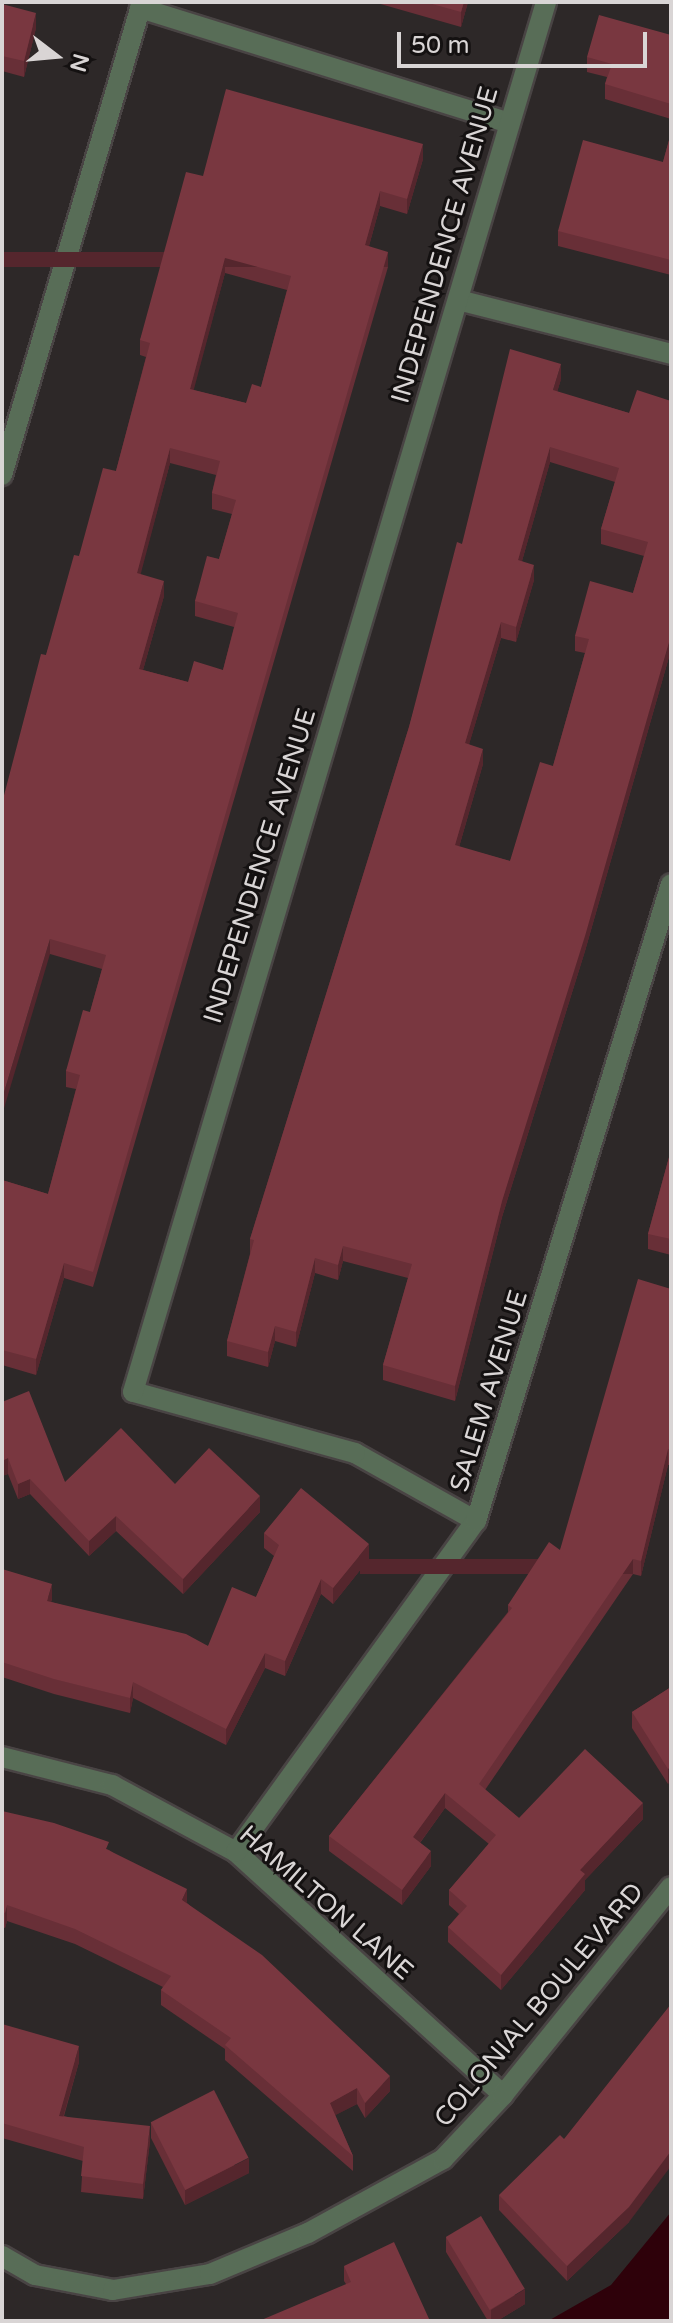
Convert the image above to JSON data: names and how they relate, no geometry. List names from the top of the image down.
{
  "streets": {
    "street": [
      "INDEPENDENCE AVENUE",
      "SALEM AVENUE",
      "HAMILTON LANE",
      "COLONIAL BOULEVARD"
    ]
  },
  "crossings": [
    ["INDEPENDENCE AVENUE", "SALEM AVENUE"],
    ["SALEM AVENUE", "HAMILTON LANE"],
    ["HAMILTON LANE", "COLONIAL BOULEVARD"]
  ],
  "scale_bar": "50 m",
  "north": "right"
}
